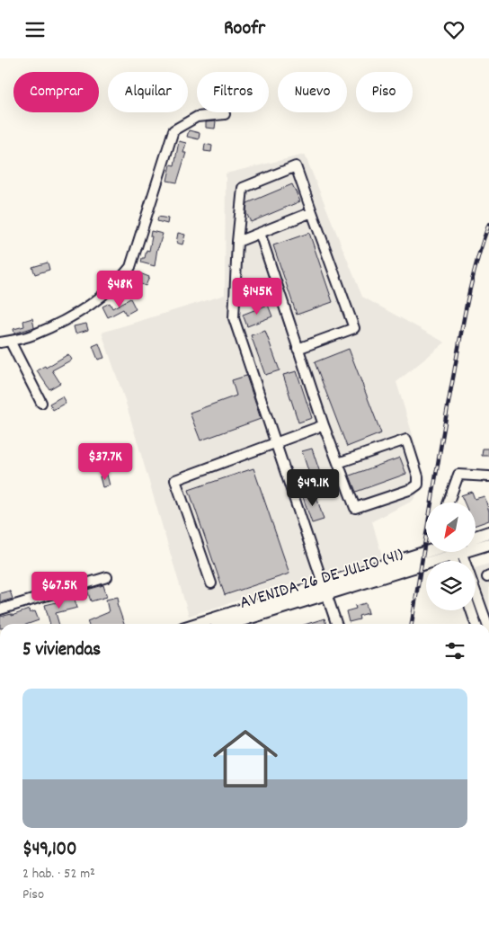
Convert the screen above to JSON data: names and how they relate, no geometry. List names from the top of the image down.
{
  "streets": {
    "main road": ["AVENIDA 26 DE JULIO (41)"]
  },
  "north": "bottom left",
  "page": {
    "header": "Roofr",
    "chip": [
      "Comprar",
      "Alquilar",
      "Filtros",
      "Nuevo",
      "Piso"
    ],
    "price": [
      "$48K",
      "$145K",
      "$37.7K",
      "$49.1K",
      "$67.5K"
    ],
    "heading": "5 viviendas",
    "list": [
      {
        "name": "$49,100",
        "note": "2 hab. · 52 m² · Piso"
      }
    ]
  }
}
